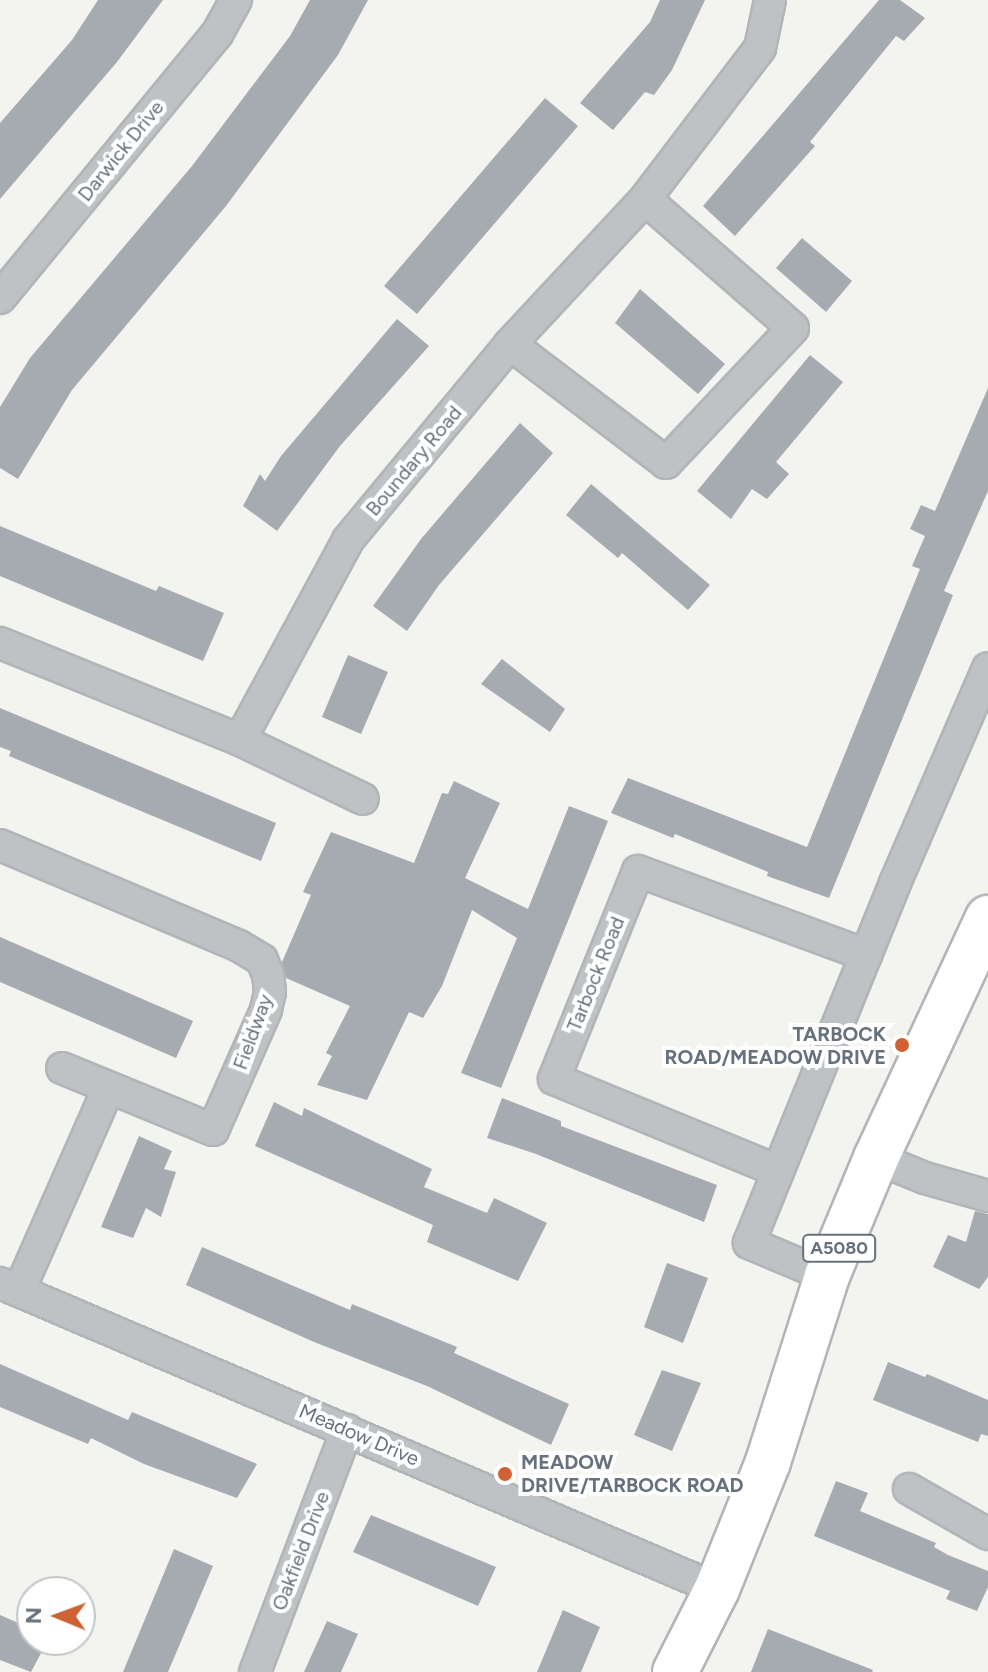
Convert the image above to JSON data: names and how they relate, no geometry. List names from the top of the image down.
{
  "streets": {
    "main road": ["A5080"],
    "street": [
      "Darwick Drive",
      "Boundary Road",
      "Tarbock Road",
      "Fieldway",
      "Meadow Drive",
      "Oakfield Drive"
    ]
  },
  "crossings": [
    ["A5080", "Meadow Drive"],
    ["Meadow Drive", "Oakfield Drive"]
  ],
  "places": ["TARBOCK ROAD/MEADOW DRIVE", "MEADOW DRIVE/TARBOCK ROAD"],
  "north": "left"
}
